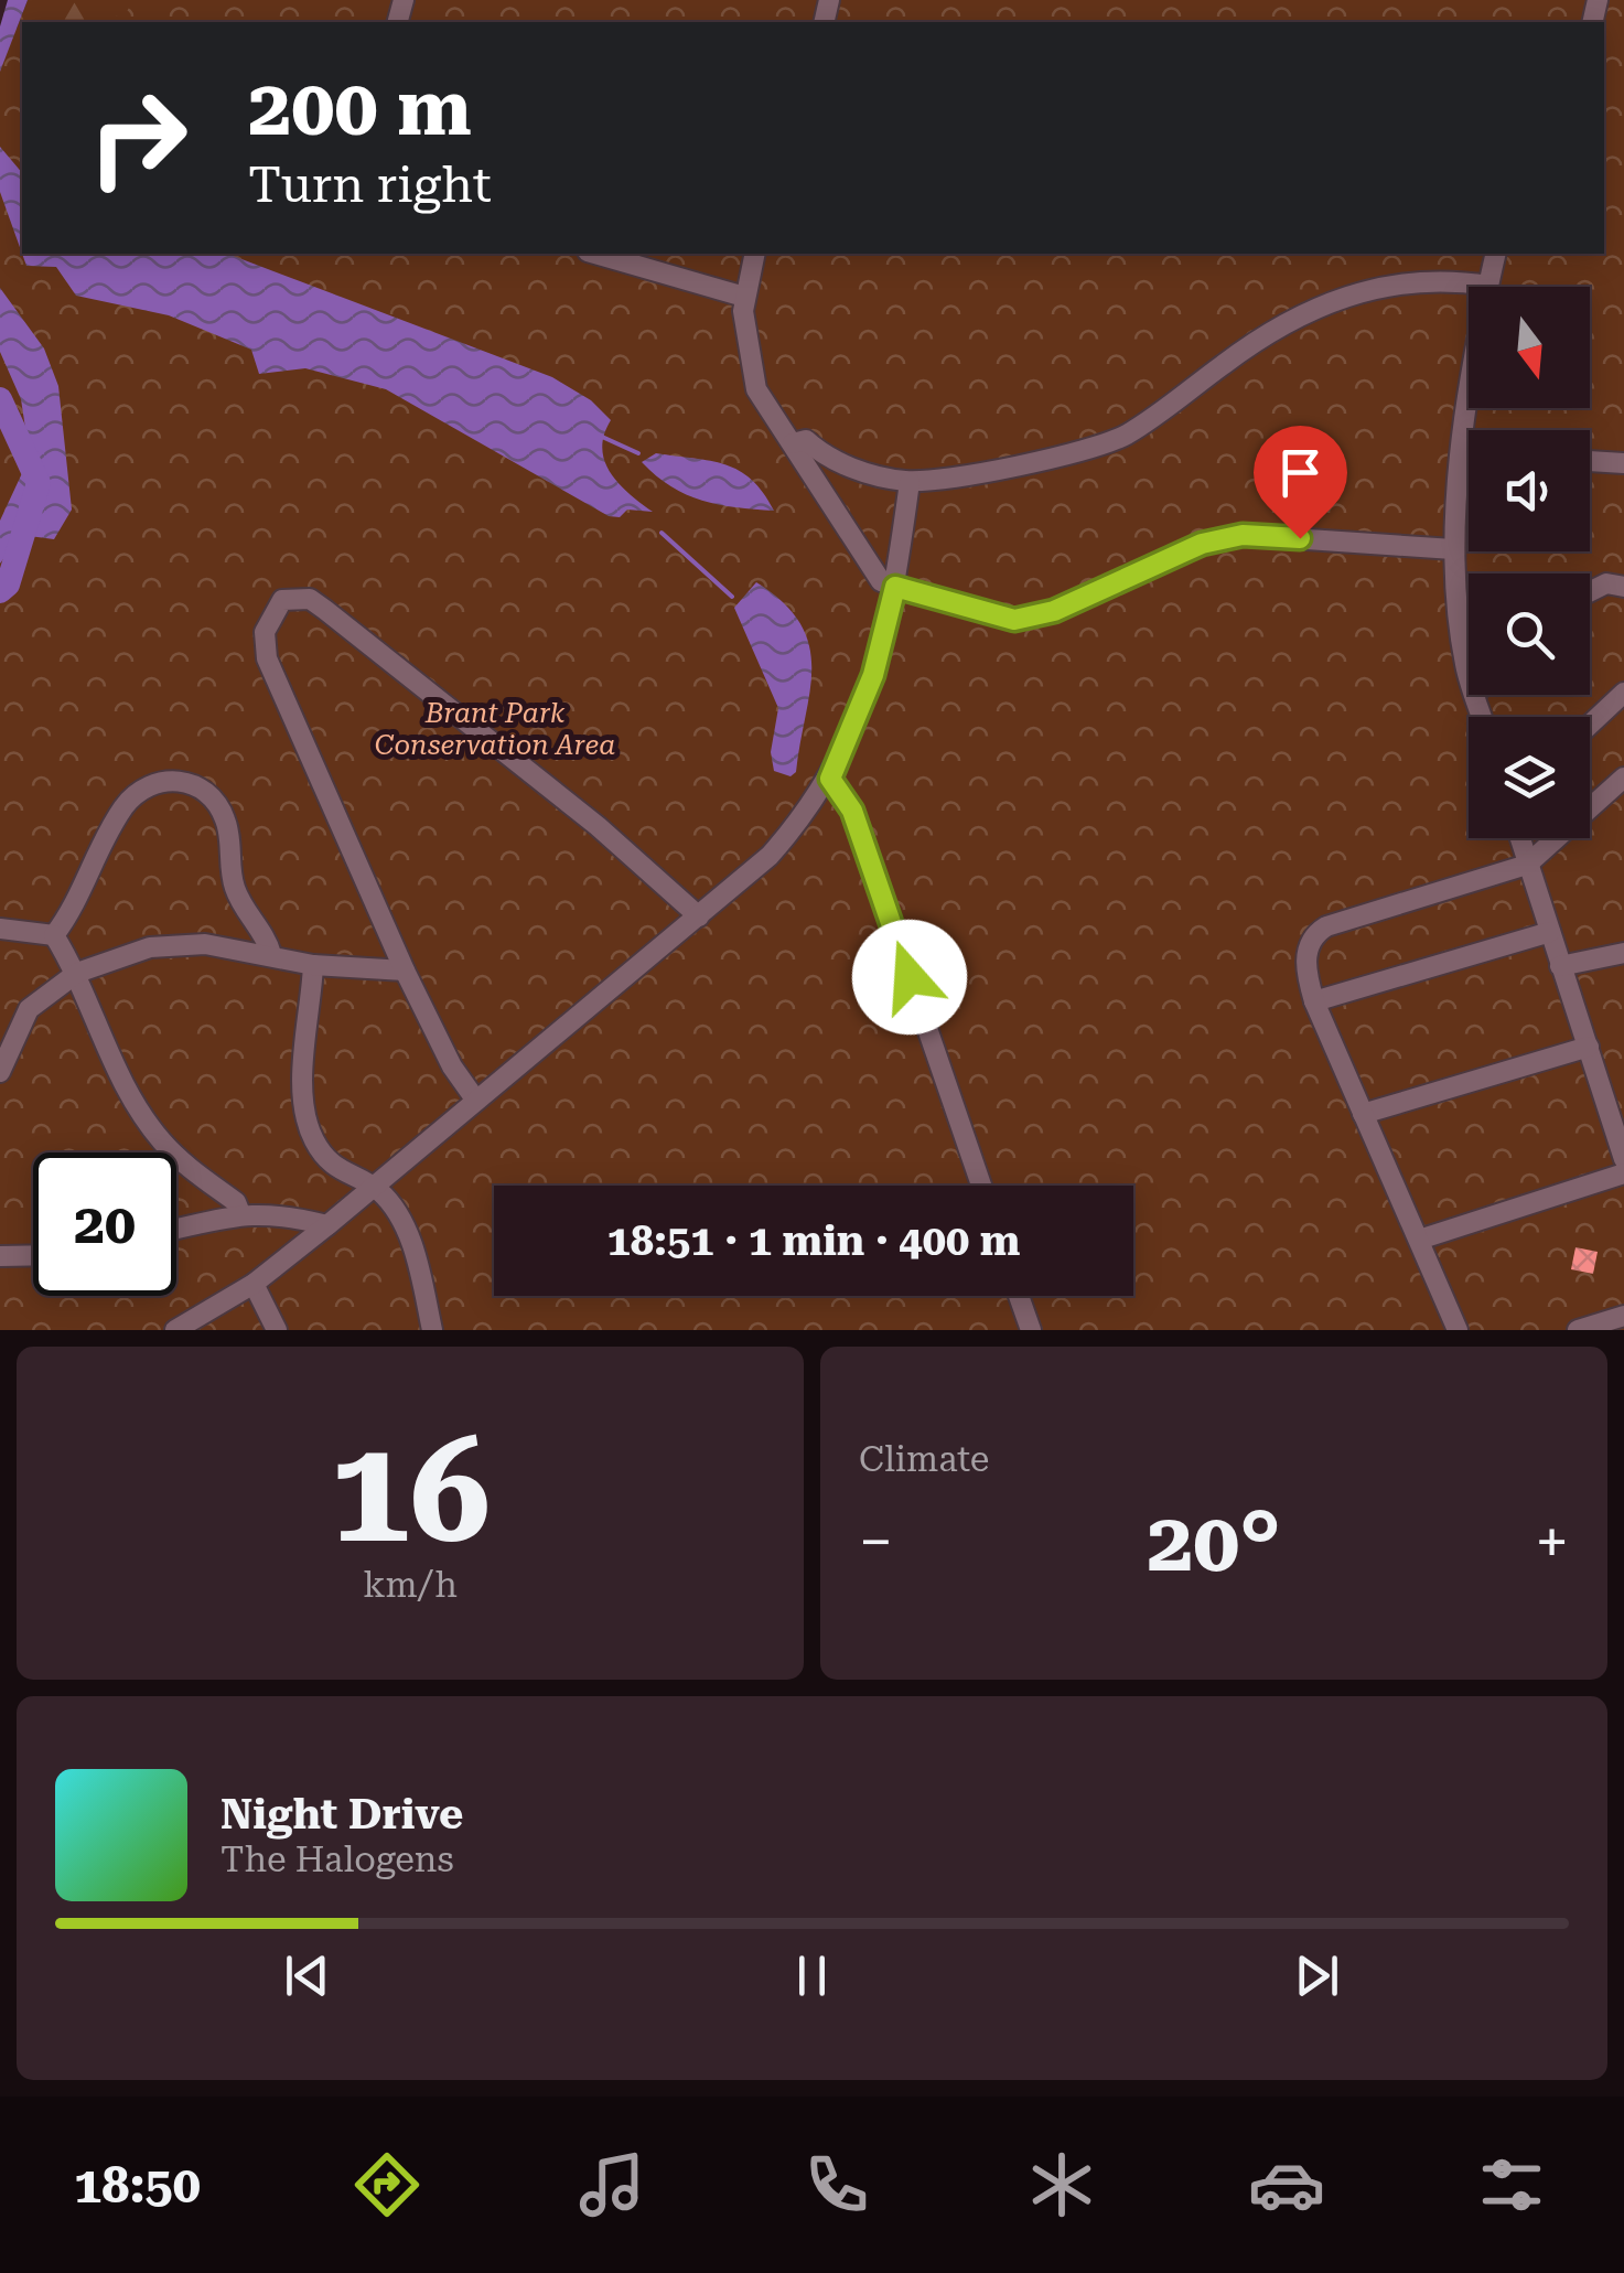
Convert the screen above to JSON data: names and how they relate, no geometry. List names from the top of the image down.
{
  "parks": ["Brant Park Conservation Area"],
  "north": "bottom",
  "page": {
    "turn": ["200 m", "Turn right"],
    "limit": "20",
    "trip": "18:51 · 1 min · 400 m",
    "tile": [
      ["16", "km/h"],
      "Climate"
    ],
    "heat": ["−", "20°", "+"],
    "song": ["Night Drive", "The Halogens"],
    "tabs": "18:50"
  }
}
